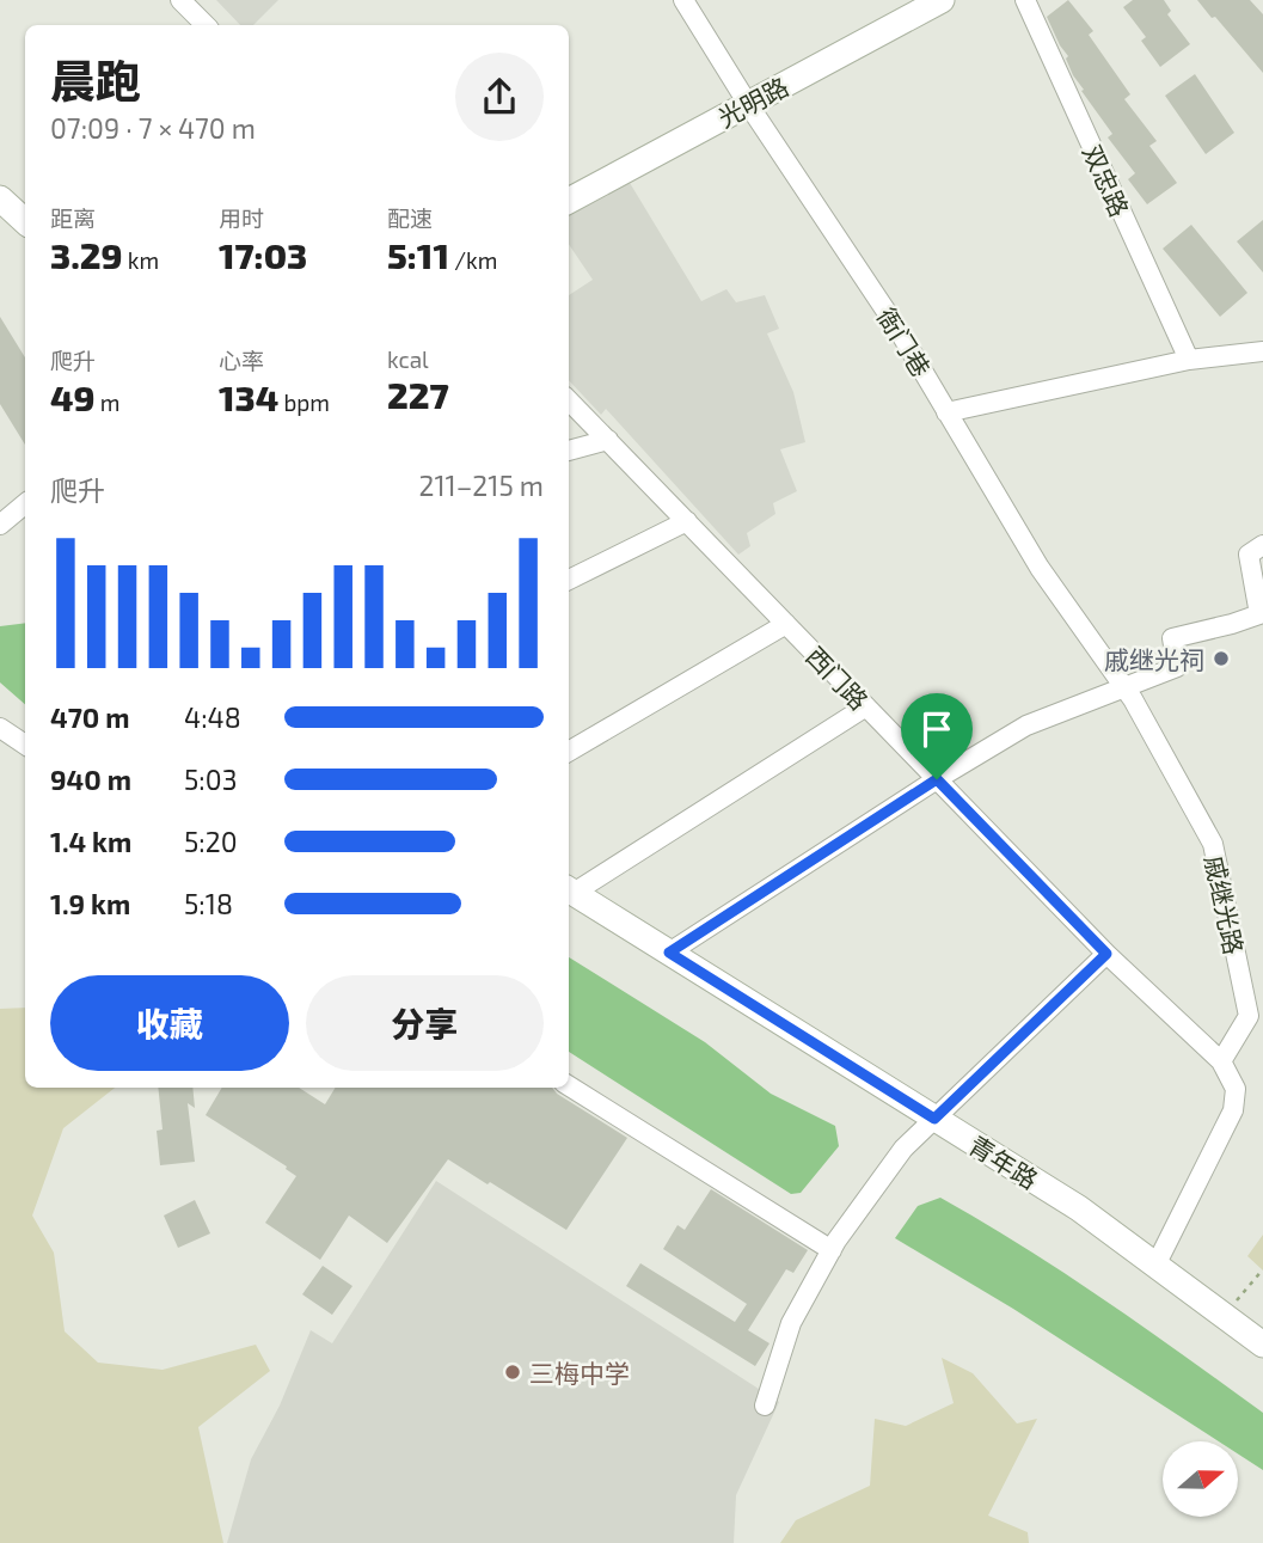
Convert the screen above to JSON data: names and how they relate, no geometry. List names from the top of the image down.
{
  "streets": {
    "main road": ["光明路", "青年路"],
    "street": [
      "双忠路",
      "衙门巷",
      "西门路",
      "戚继光路"
    ]
  },
  "crossings": [
    ["光明路", "衙门巷"],
    ["衙门巷", "戚继光路"],
    ["西门路", "戚继光路"]
  ],
  "places": ["戚继光祠", "三梅中学"],
  "north": "right",
  "page": {
    "heading": ["晨跑", "07:09 · 7 × 470 m"],
    "stats": [
      ["距离", "3.29 km"],
      ["用时", "17:03"],
      ["配速", "5:11 /km"],
      ["爬升", "49 m"],
      ["心率", "134 bpm"],
      ["kcal", "227"]
    ],
    "chart": ["爬升", "211–215 m"],
    "list": [
      {
        "name": "470 m",
        "note": "4:48"
      },
      {
        "name": "940 m",
        "note": "5:03"
      },
      {
        "name": "1.4 km",
        "note": "5:20"
      },
      {
        "name": "1.9 km",
        "note": "5:18"
      }
    ],
    "buttons": ["收藏", "分享"]
  }
}
